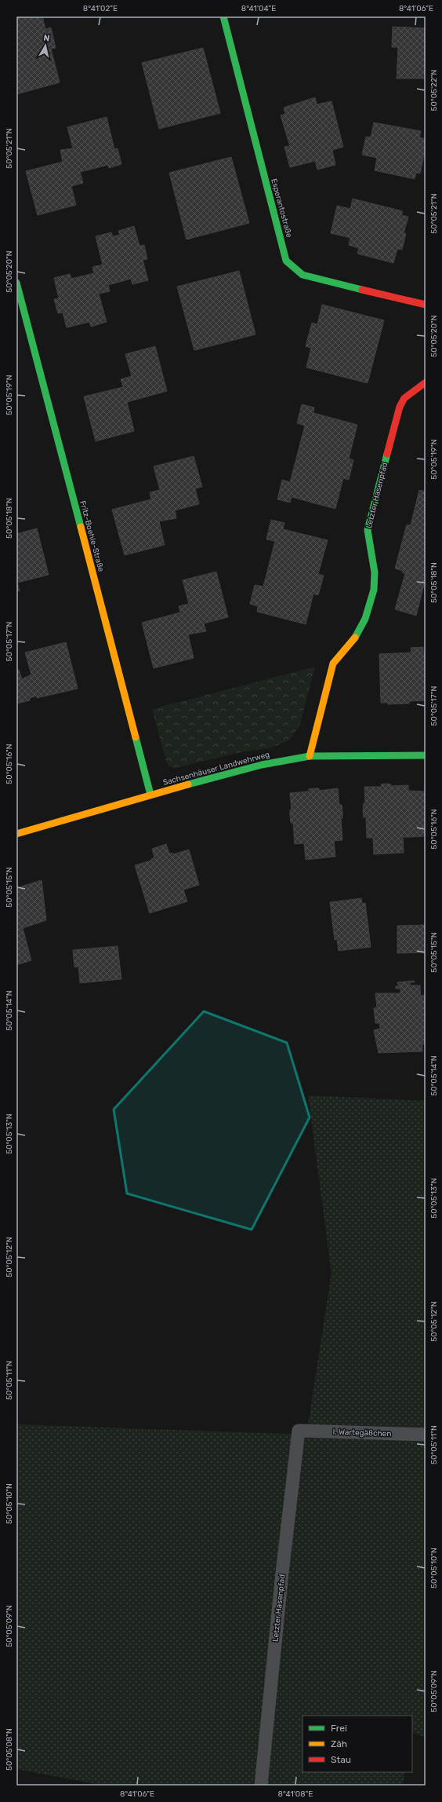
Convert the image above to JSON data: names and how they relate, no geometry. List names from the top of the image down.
{
  "streets": {
    "street": [
      "Esperantostraße",
      "Letzter Hasenpfad",
      "Fritz-Boehle-Straße",
      "Sachsenhäuser Landwehrweg"
    ],
    "lane": ["I. Wartegäßchen"]
  },
  "crossings": [
    ["Letzter Hasenpfad", "Sachsenhäuser Landwehrweg"],
    ["Letzter Hasenpfad", "I. Wartegäßchen"],
    ["Fritz-Boehle-Straße", "Sachsenhäuser Landwehrweg"]
  ],
  "legend": ["Frei", "Zäh", "Stau"],
  "north": "top",
  "coordinates": [
    "8°41'02\"E",
    "8°41'04\"E",
    "8°41'06\"E",
    "50°05'22\"N",
    "50°05'21\"N",
    "50°05'20\"N",
    "50°05'19\"N",
    "50°05'18\"N",
    "50°05'17\"N",
    "50°05'16\"N",
    "50°05'15\"N",
    "50°05'14\"N",
    "50°05'13\"N",
    "50°05'12\"N",
    "50°05'11\"N",
    "50°05'10\"N",
    "50°05'09\"N",
    "50°05'08\"N",
    "8°41'08\"E"
  ]
}
